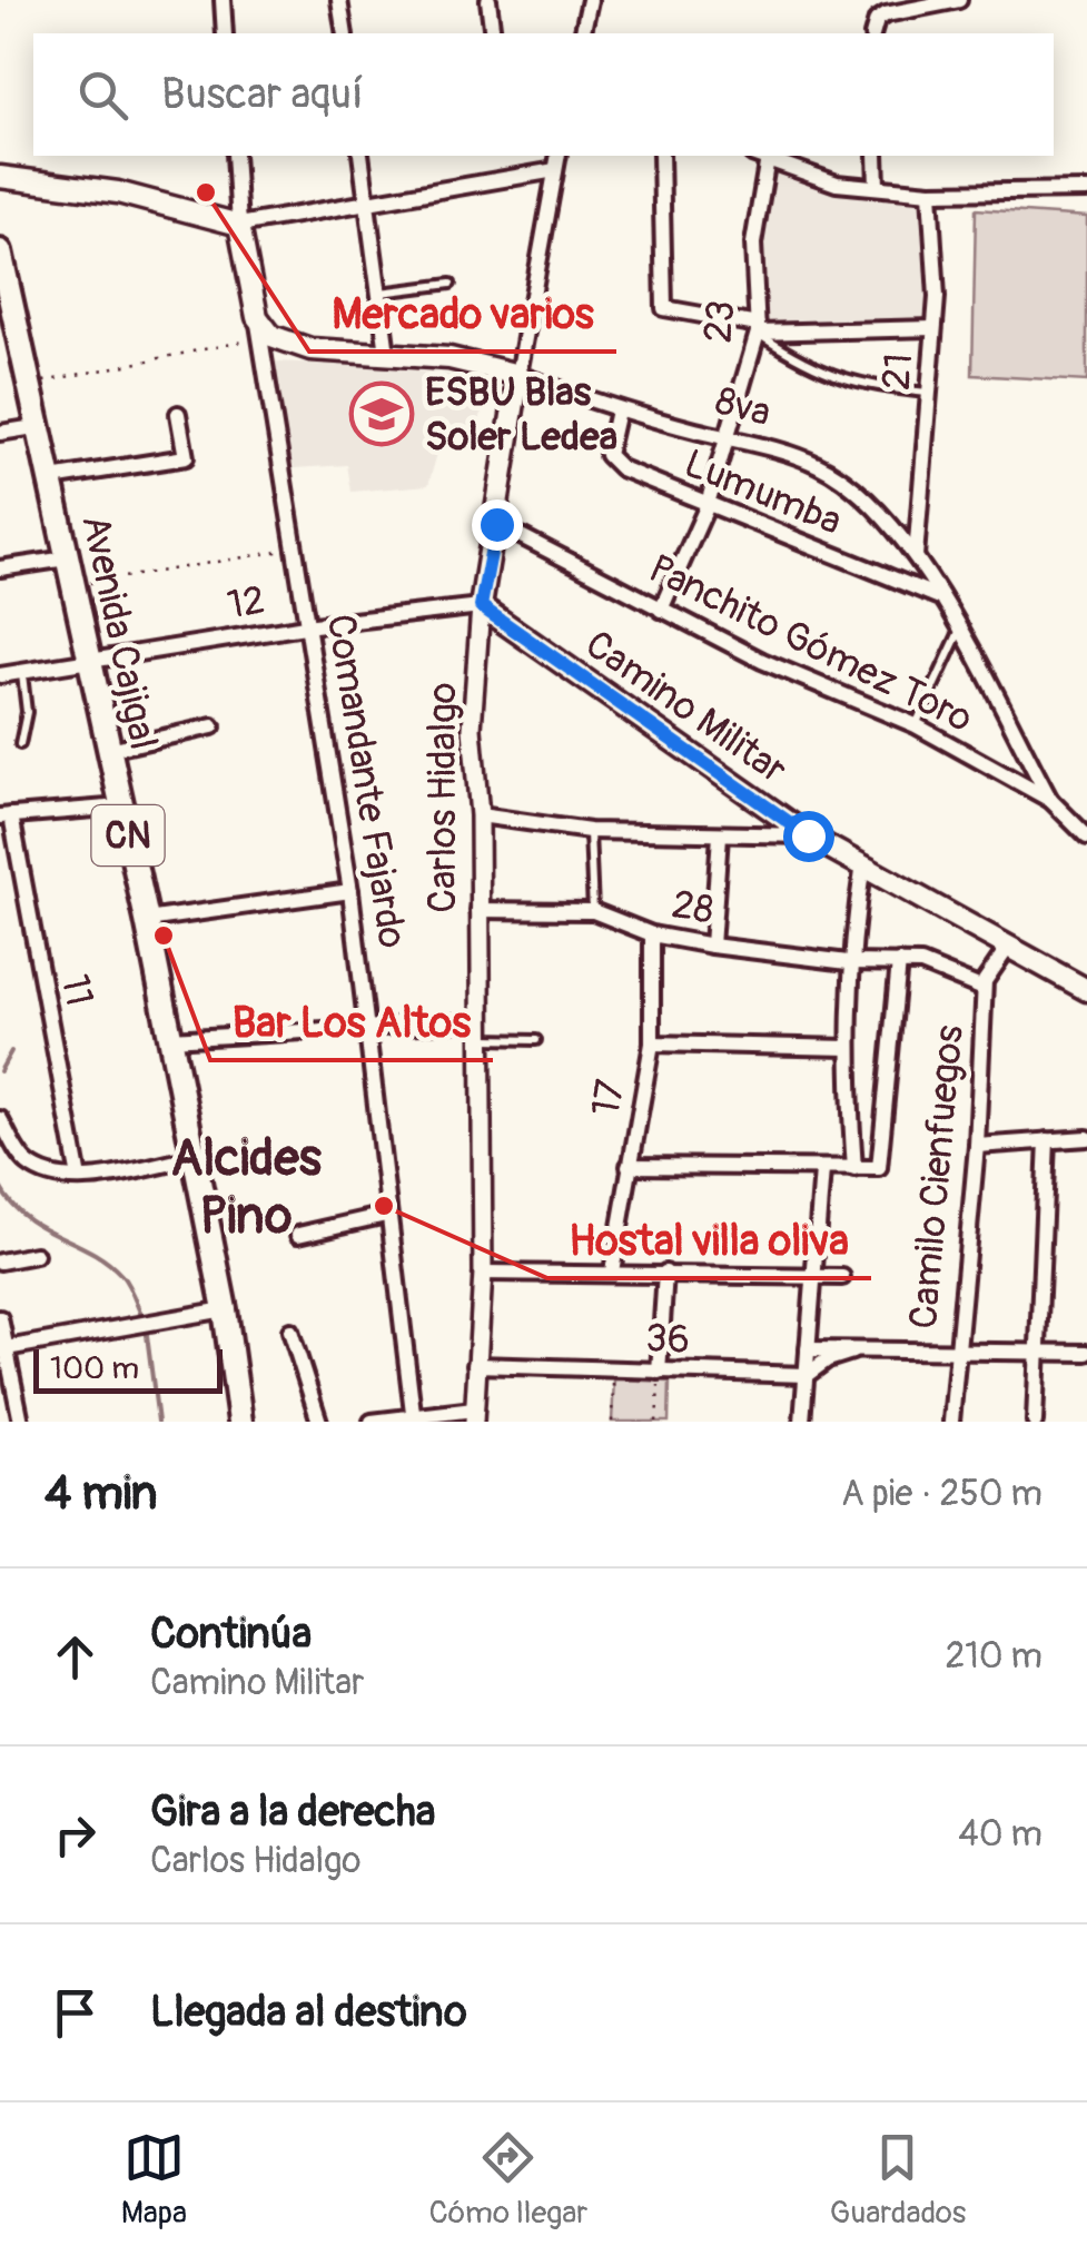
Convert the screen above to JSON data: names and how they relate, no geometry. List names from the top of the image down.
{
  "streets": {
    "main road": [
      "8va",
      "Avenida Cajigal",
      "Camino Militar",
      "Comandante Fajardo",
      "Carlos Hidalgo",
      "CN"
    ],
    "street": [
      "23",
      "21",
      "Lumumba",
      "12",
      "Panchito Gómez Toro",
      "28",
      "11",
      "17",
      "Camilo Cienfuegos",
      "36"
    ]
  },
  "crossings": [
    ["23", "8va"],
    ["23", "Lumumba"],
    ["23", "Panchito Gómez Toro"],
    ["21", "8va"],
    ["8va", "Lumumba"],
    ["8va", "Panchito Gómez Toro"],
    ["8va", "Comandante Fajardo"],
    ["8va", "Carlos Hidalgo"],
    ["12", "Avenida Cajigal"],
    ["12", "Camino Militar"],
    ["12", "Comandante Fajardo"],
    ["12", "Carlos Hidalgo"],
    ["Panchito Gómez Toro", "Carlos Hidalgo"],
    ["Camino Militar", "Carlos Hidalgo"],
    ["Camino Militar", "Camilo Cienfuegos"],
    ["Carlos Hidalgo", "28"],
    ["Carlos Hidalgo", "36"],
    ["28", "17"],
    ["28", "Camilo Cienfuegos"]
  ],
  "districts": ["Alcides Pino"],
  "places": {
    "other": ["Mercado varios", "Bar Los Altos", "Hostal villa oliva"],
    "school or university": ["ESBU Blas Soler Ledea"]
  },
  "scale_bar": "100 m",
  "page": {
    "search": "Buscar aquí",
    "scale": "100 m",
    "heading": ["4 min", "A pie · 250 m"],
    "list": [
      ["Continúa", "Camino Militar", "210 m"],
      ["Gira a la derecha", "Carlos Hidalgo", "40 m"],
      "Llegada al destino"
    ],
    "nav": ["Mapa", "Cómo llegar", "Guardados"]
  }
}
